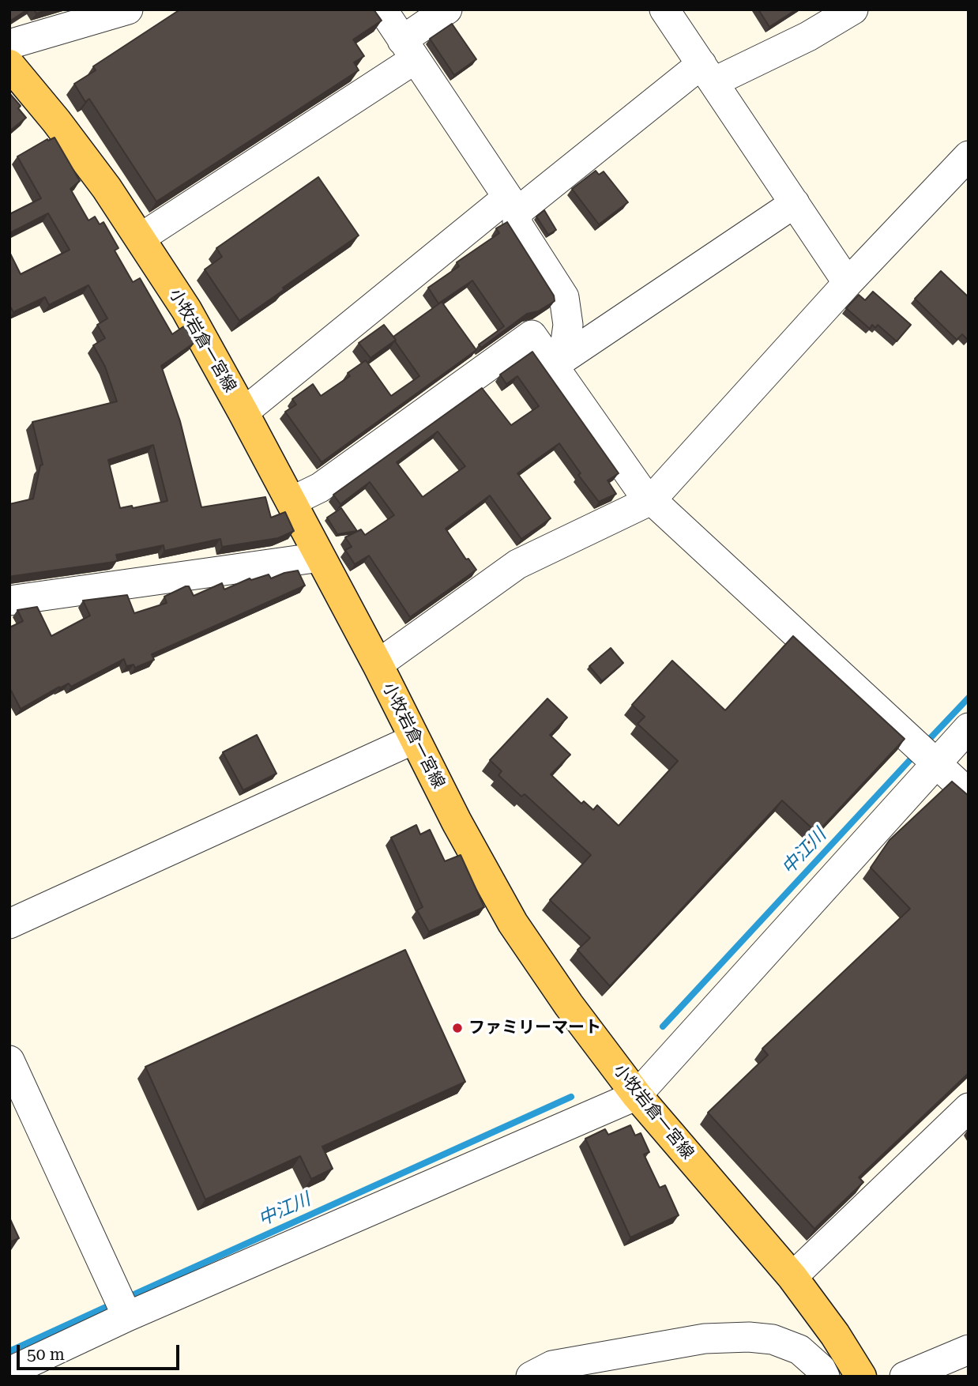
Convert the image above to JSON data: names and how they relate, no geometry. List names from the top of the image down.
{
  "streets": {
    "main road": ["小牧岩倉一宮線"]
  },
  "water": ["中江川"],
  "places": ["ファミリーマート"],
  "scale_bar": "50 m"
}
